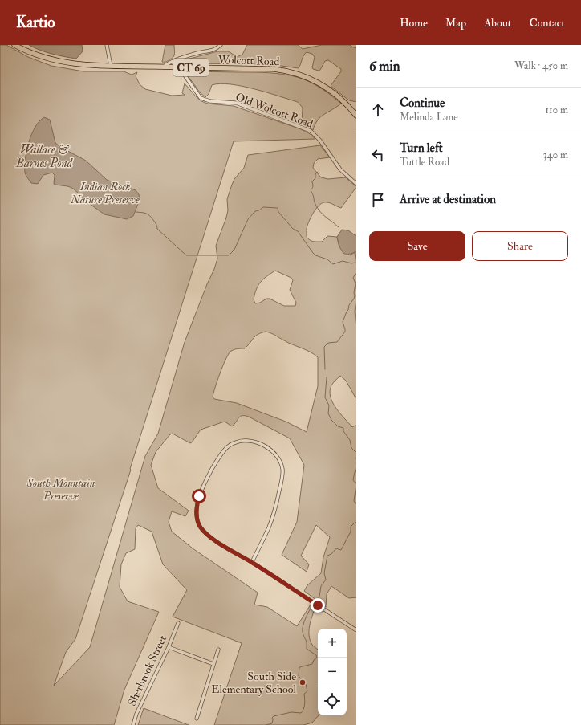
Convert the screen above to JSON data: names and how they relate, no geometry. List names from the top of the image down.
{
  "streets": {
    "main road": ["Wolcott Road", "CT 69"],
    "street": ["Old Wolcott Road", "Sherbrook Street"]
  },
  "crossings": [
    ["Wolcott Road", "Old Wolcott Road"]
  ],
  "water": ["Wallace & Barnes Pond"],
  "parks": ["Indian Rock Nature Preserve", "South Mountain Preserve"],
  "places": ["South Side Elementary School"],
  "page": {
    "header": "Kartio",
    "nav": [
      "Home",
      "Map",
      "About",
      "Contact"
    ],
    "heading": ["6 min", "Walk · 450 m"],
    "list": [
      ["Continue", "Melinda Lane", "110 m"],
      ["Turn left", "Tuttle Road", "340 m"],
      "Arrive at destination"
    ],
    "buttons": ["Save", "Share"],
    "map_buttons": ["+", "−"]
  }
}
